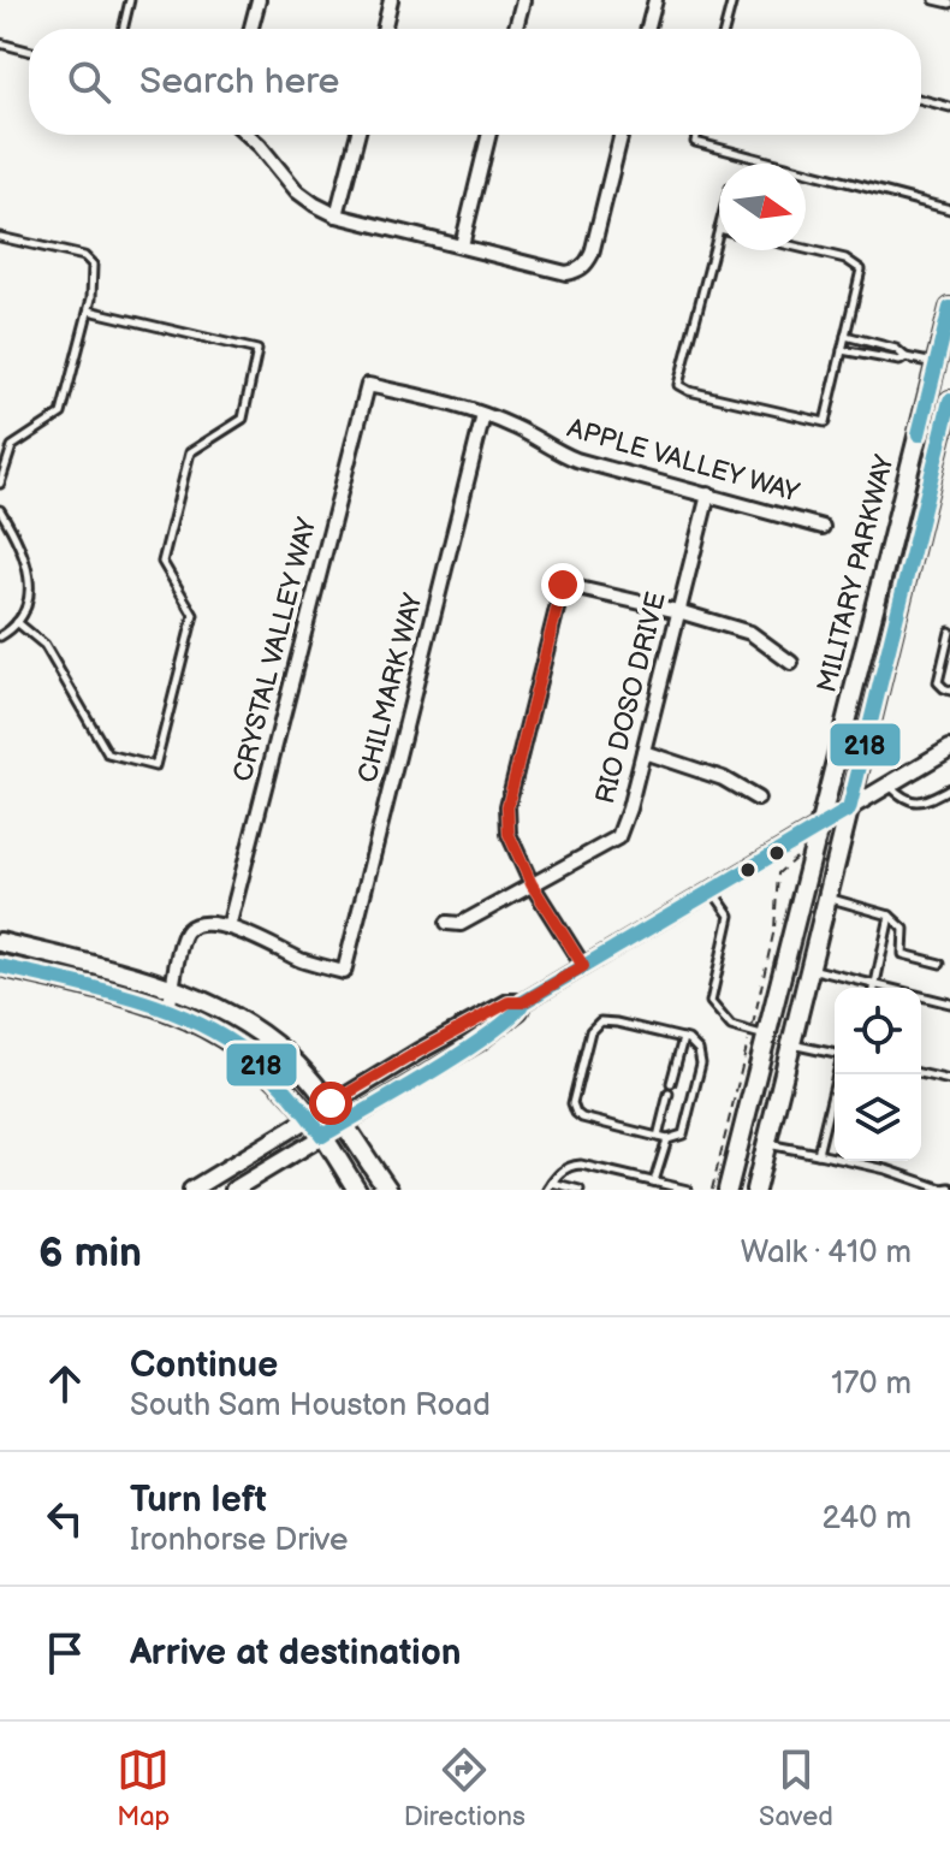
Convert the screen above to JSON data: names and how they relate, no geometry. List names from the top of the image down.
{
  "streets": {
    "main road": ["MILITARY PARKWAY"],
    "street": [
      "APPLE VALLEY WAY",
      "CRYSTAL VALLEY WAY",
      "CHILMARK WAY",
      "RIO DOSO DRIVE"
    ]
  },
  "crossings": [
    ["APPLE VALLEY WAY", "CRYSTAL VALLEY WAY"],
    ["APPLE VALLEY WAY", "CHILMARK WAY"],
    ["APPLE VALLEY WAY", "RIO DOSO DRIVE"],
    ["CRYSTAL VALLEY WAY", "CHILMARK WAY"]
  ],
  "lines": ["transit line 218"],
  "north": "right",
  "page": {
    "search": "Search here",
    "heading": ["6 min", "Walk · 410 m"],
    "list": [
      ["Continue", "South Sam Houston Road", "170 m"],
      ["Turn left", "Ironhorse Drive", "240 m"],
      "Arrive at destination"
    ],
    "nav": ["Map", "Directions", "Saved"]
  }
}
